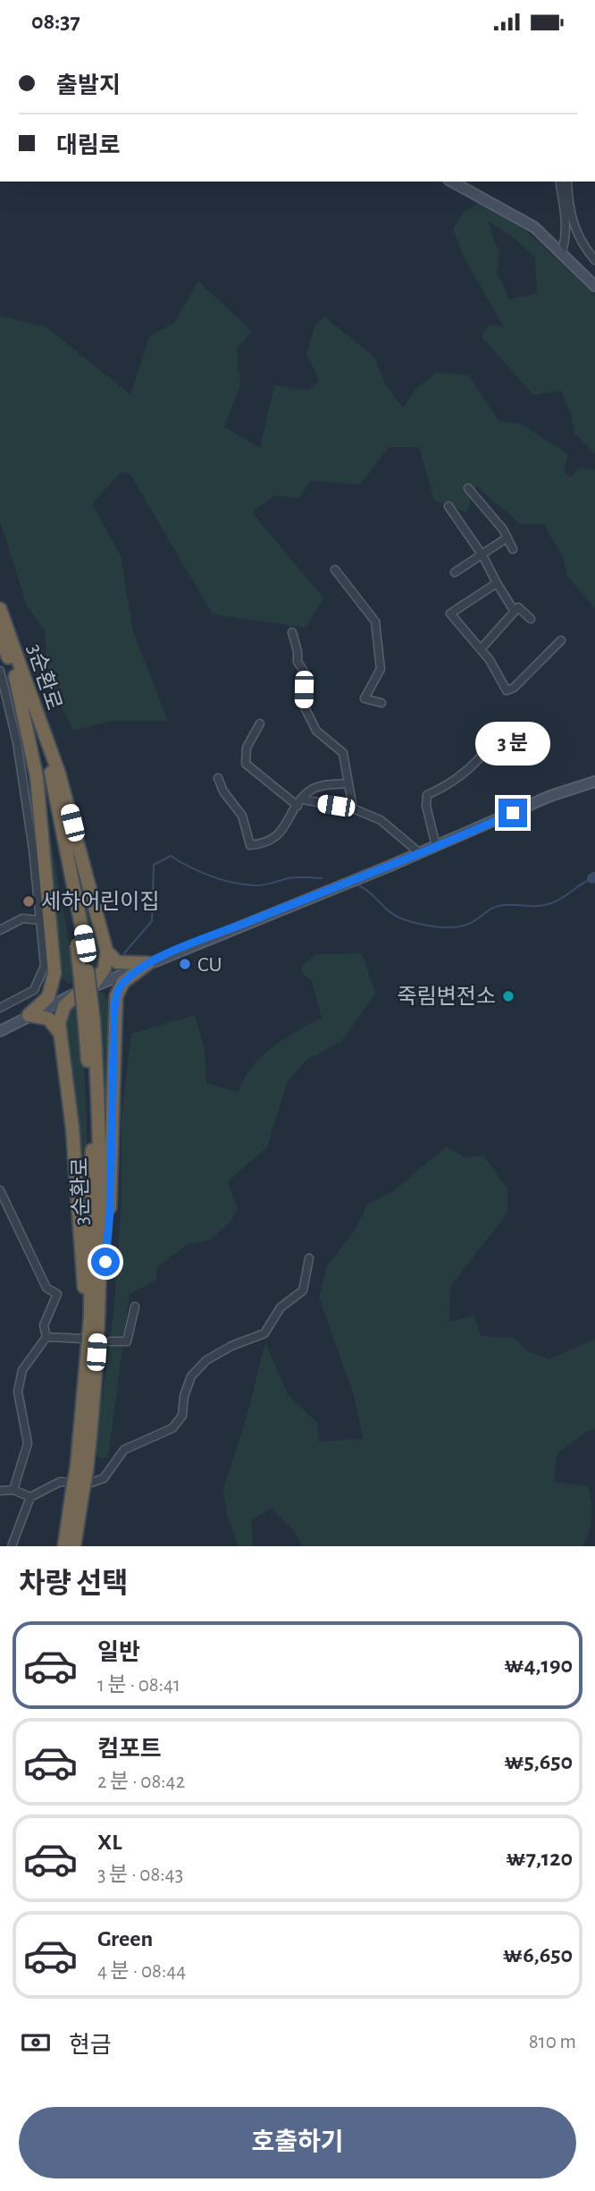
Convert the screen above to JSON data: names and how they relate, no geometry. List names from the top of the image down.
{
  "streets": {
    "highway": ["3순환로"]
  },
  "places": ["세하어린이집", "CU", "죽림변전소"],
  "page": {
    "status": "08:37",
    "banner": ["출발지", "대림로"],
    "bubble": "3 분",
    "heading": "차량 선택",
    "list": [
      {
        "name": "일반",
        "note": "1 분 · 08:41",
        "value": "₩4,190"
      },
      {
        "name": "컴포트",
        "note": "2 분 · 08:42",
        "value": "₩5,650"
      },
      {
        "name": "XL",
        "note": "3 분 · 08:43",
        "value": "₩7,120"
      },
      {
        "name": "Green",
        "note": "4 분 · 08:44",
        "value": "₩6,650"
      }
    ],
    "pay": ["현금", "810 m"],
    "buttons": "호출하기"
  }
}
